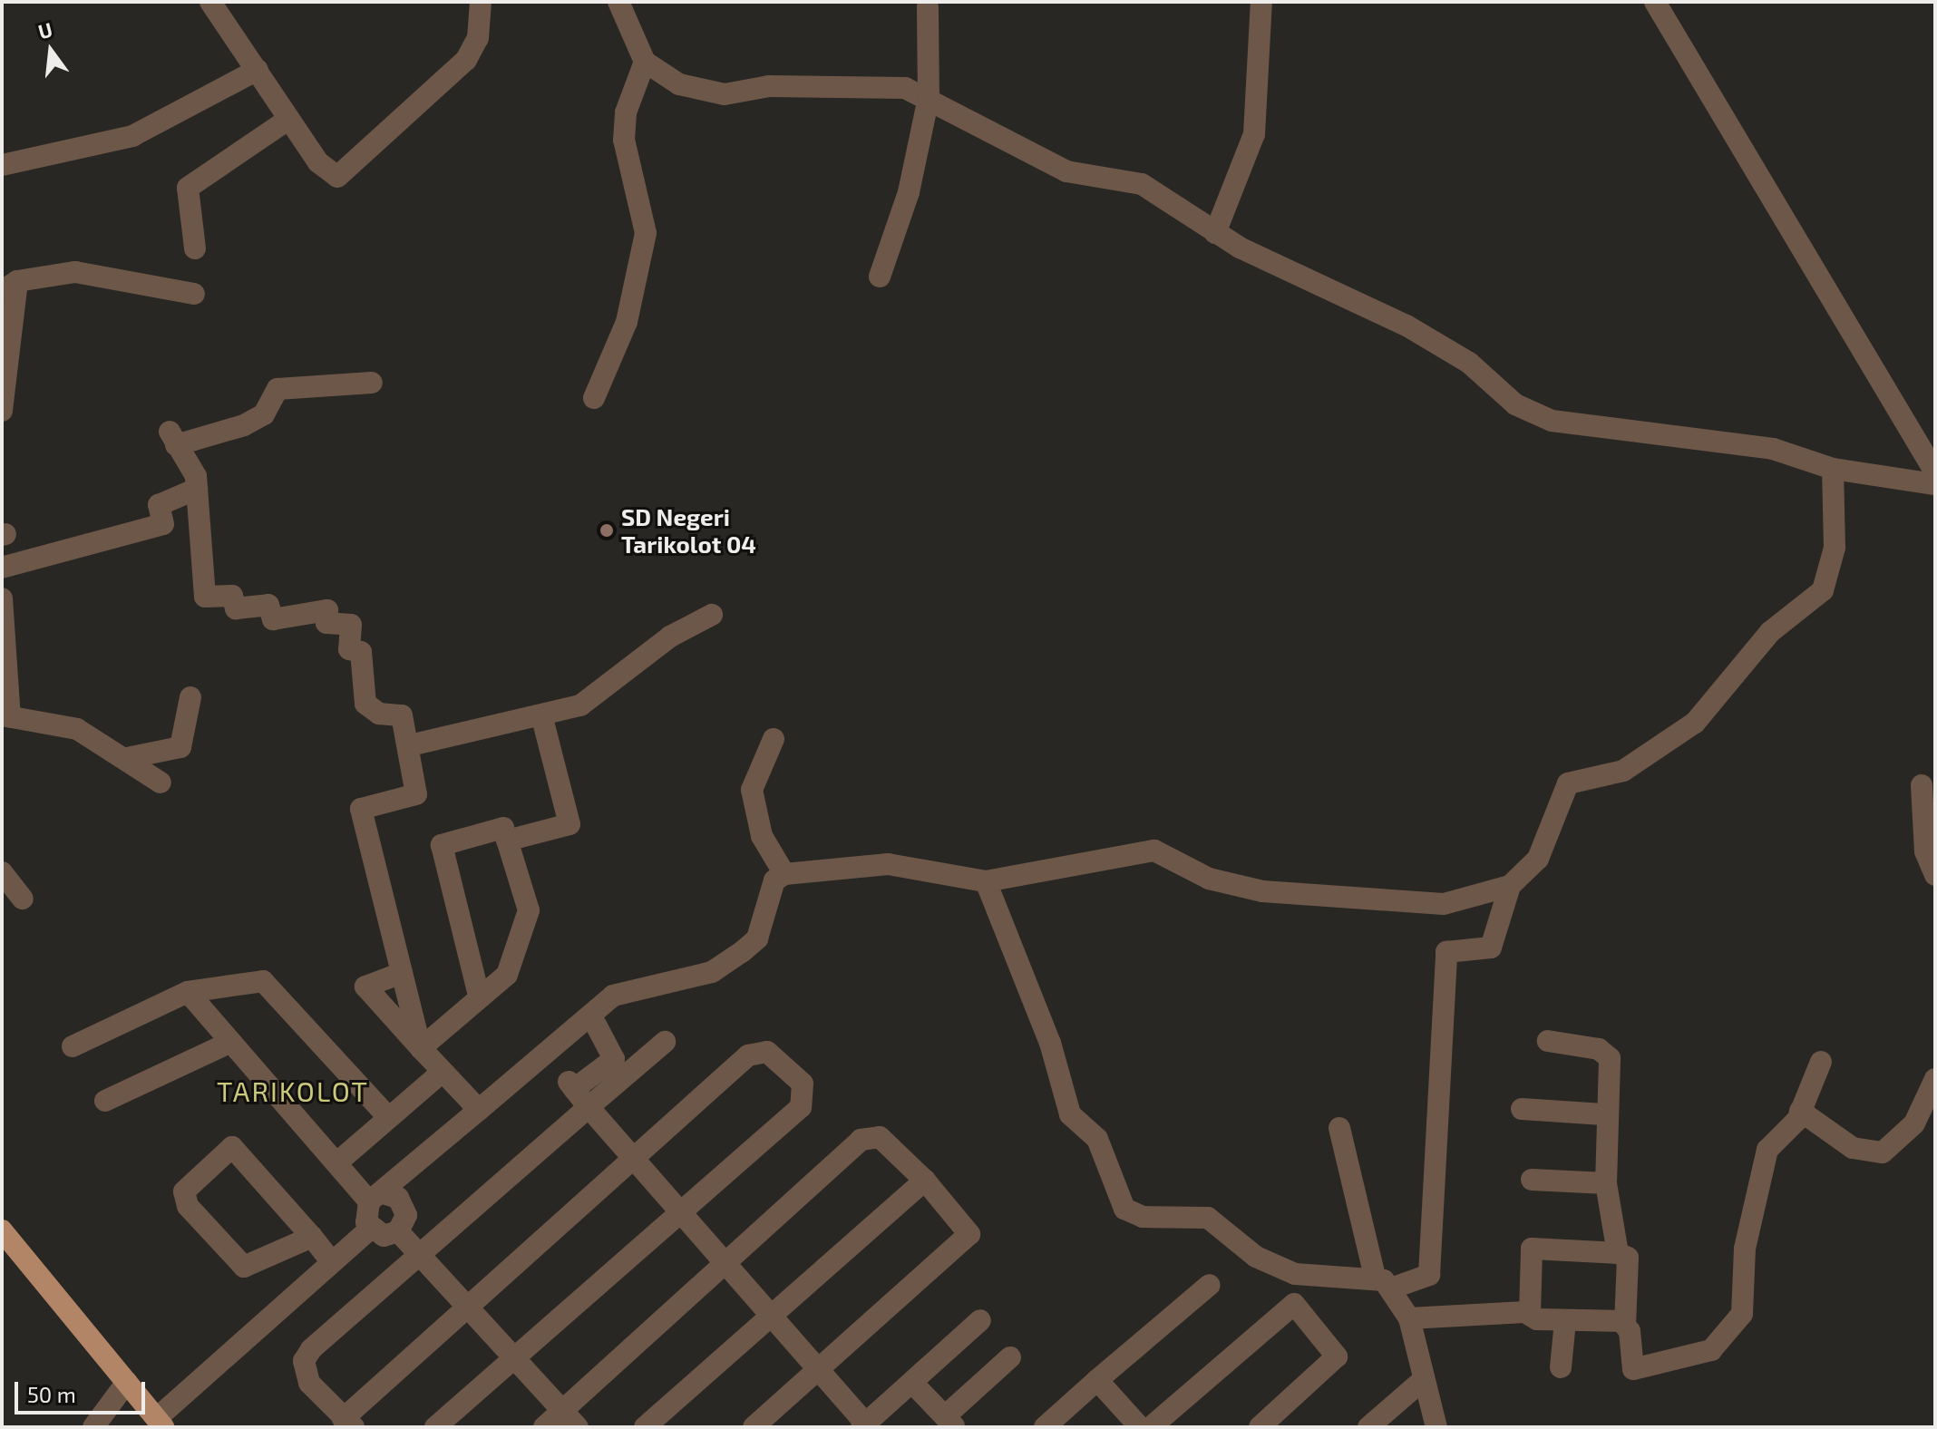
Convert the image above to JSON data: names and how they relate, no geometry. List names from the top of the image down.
{
  "districts": ["TARIKOLOT"],
  "places": ["SD Negeri Tarikolot 04"],
  "scale_bar": "50 m",
  "north": "top"
}
